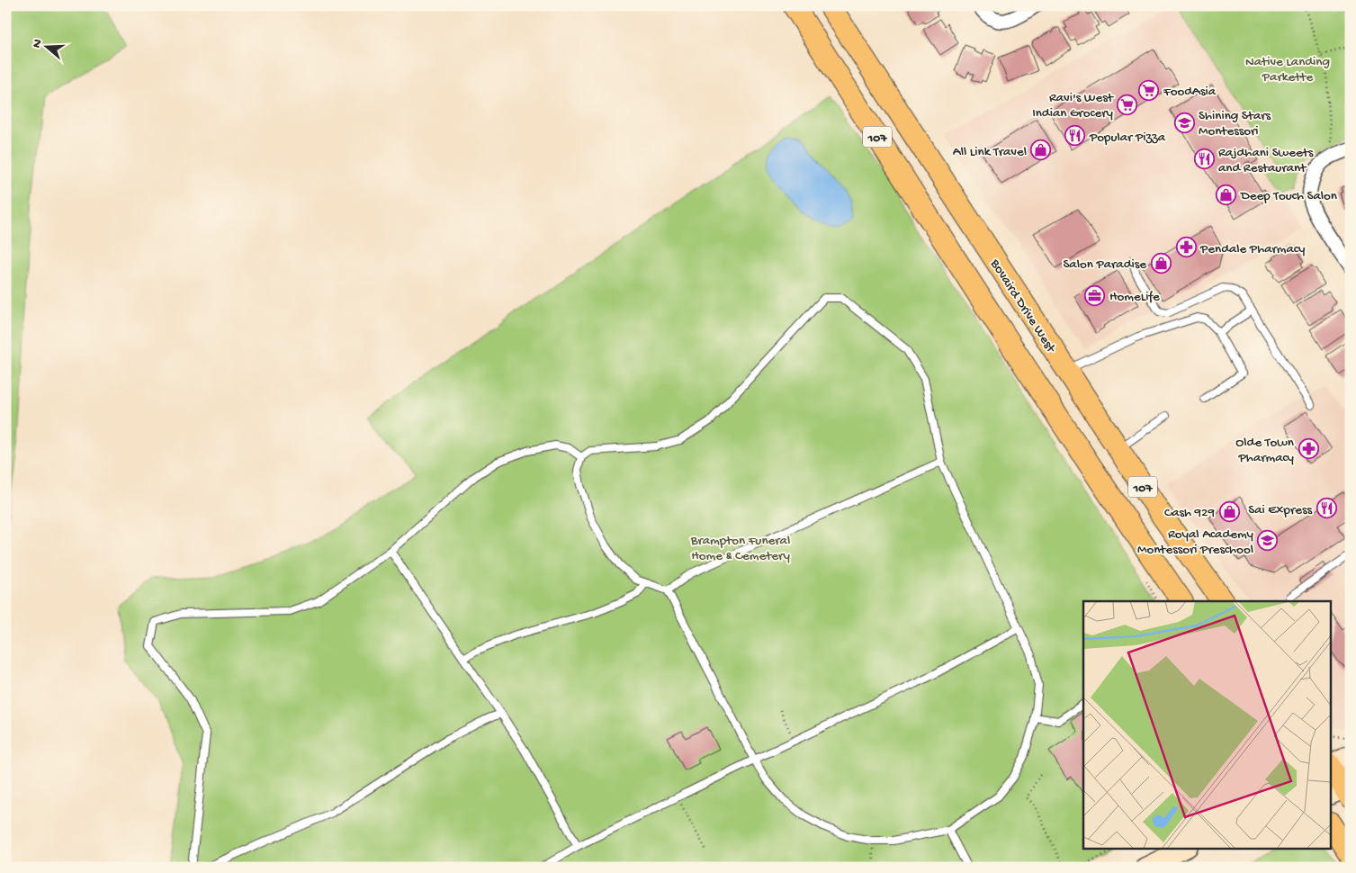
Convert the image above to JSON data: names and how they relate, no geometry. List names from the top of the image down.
{
  "streets": {
    "main road": ["107", "Bovaird Drive West"]
  },
  "parks": ["Native Landing Parkette", "Brampton Funeral Home & Cemetery"],
  "places": {
    "supermarket": ["FoodAsia", "Ravi's West Indian Grocery"],
    "school or university": ["Shining Stars Montessori", "Royal Academy Montessori Preschool"],
    "restaurant": ["Popular Pizza", "Rajdhani Sweets and Restaurant", "Sai Express"],
    "shop": [
      "All Link Travel",
      "Deep Touch Salon",
      "Salon Paradise",
      "Cash 929"
    ],
    "pharmacy": ["Pendale Pharmacy", "Olde Town Pharmacy"],
    "office": ["HomeLife"]
  },
  "north": "left"
}
